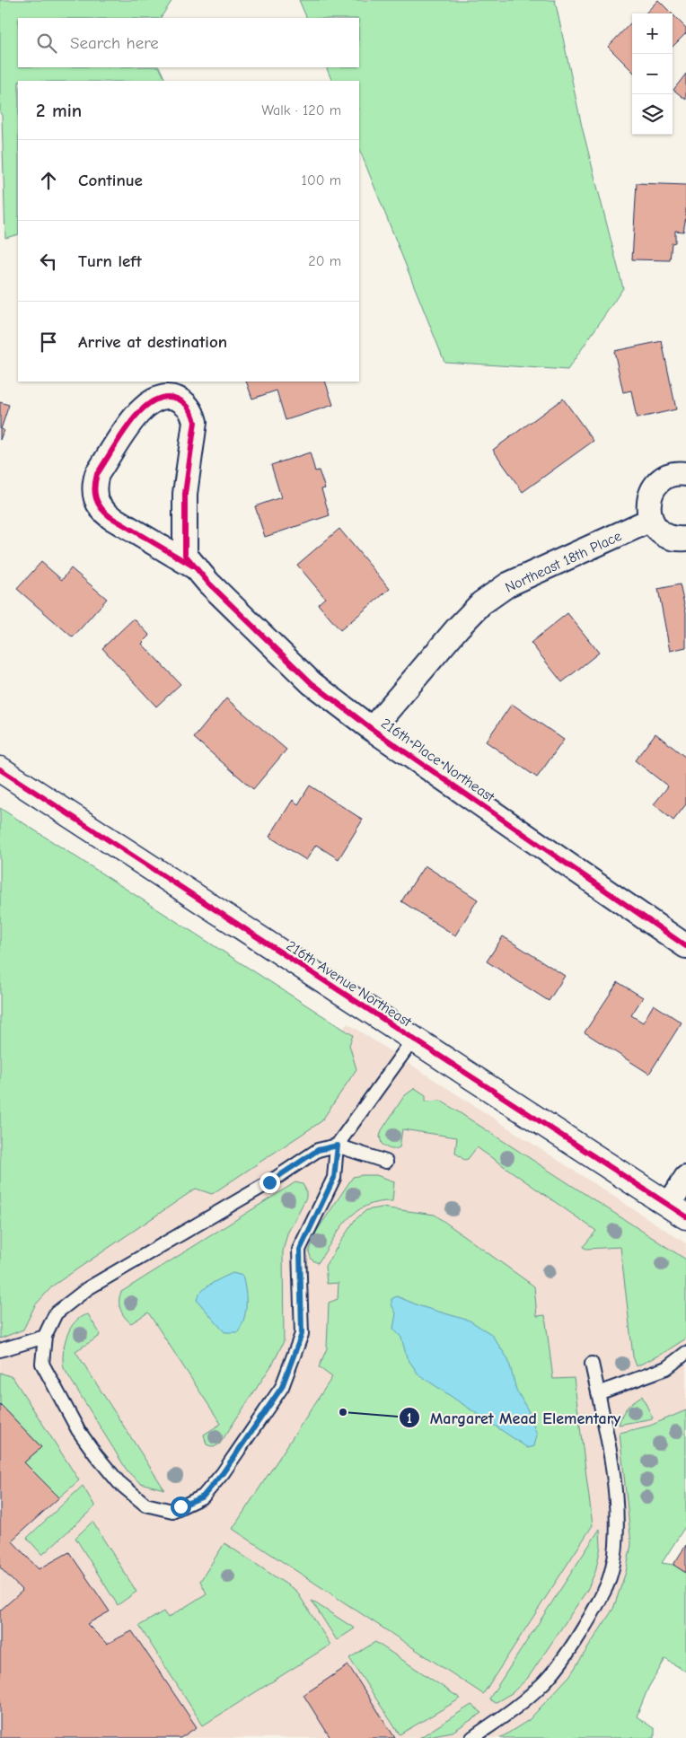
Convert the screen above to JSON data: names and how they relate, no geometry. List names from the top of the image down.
{
  "streets": {
    "street": ["Northeast 18th Place", "216th Place Northeast", "216th Avenue Northeast"]
  },
  "crossings": [
    ["Northeast 18th Place", "216th Place Northeast"]
  ],
  "places": ["Margaret Mead Elementary"],
  "page": {
    "map_buttons": ["+", "−"],
    "search": "Search here",
    "heading": ["2 min", "Walk · 120 m"],
    "list": [
      ["Continue", "100 m"],
      ["Turn left", "20 m"],
      "Arrive at destination"
    ]
  }
}
